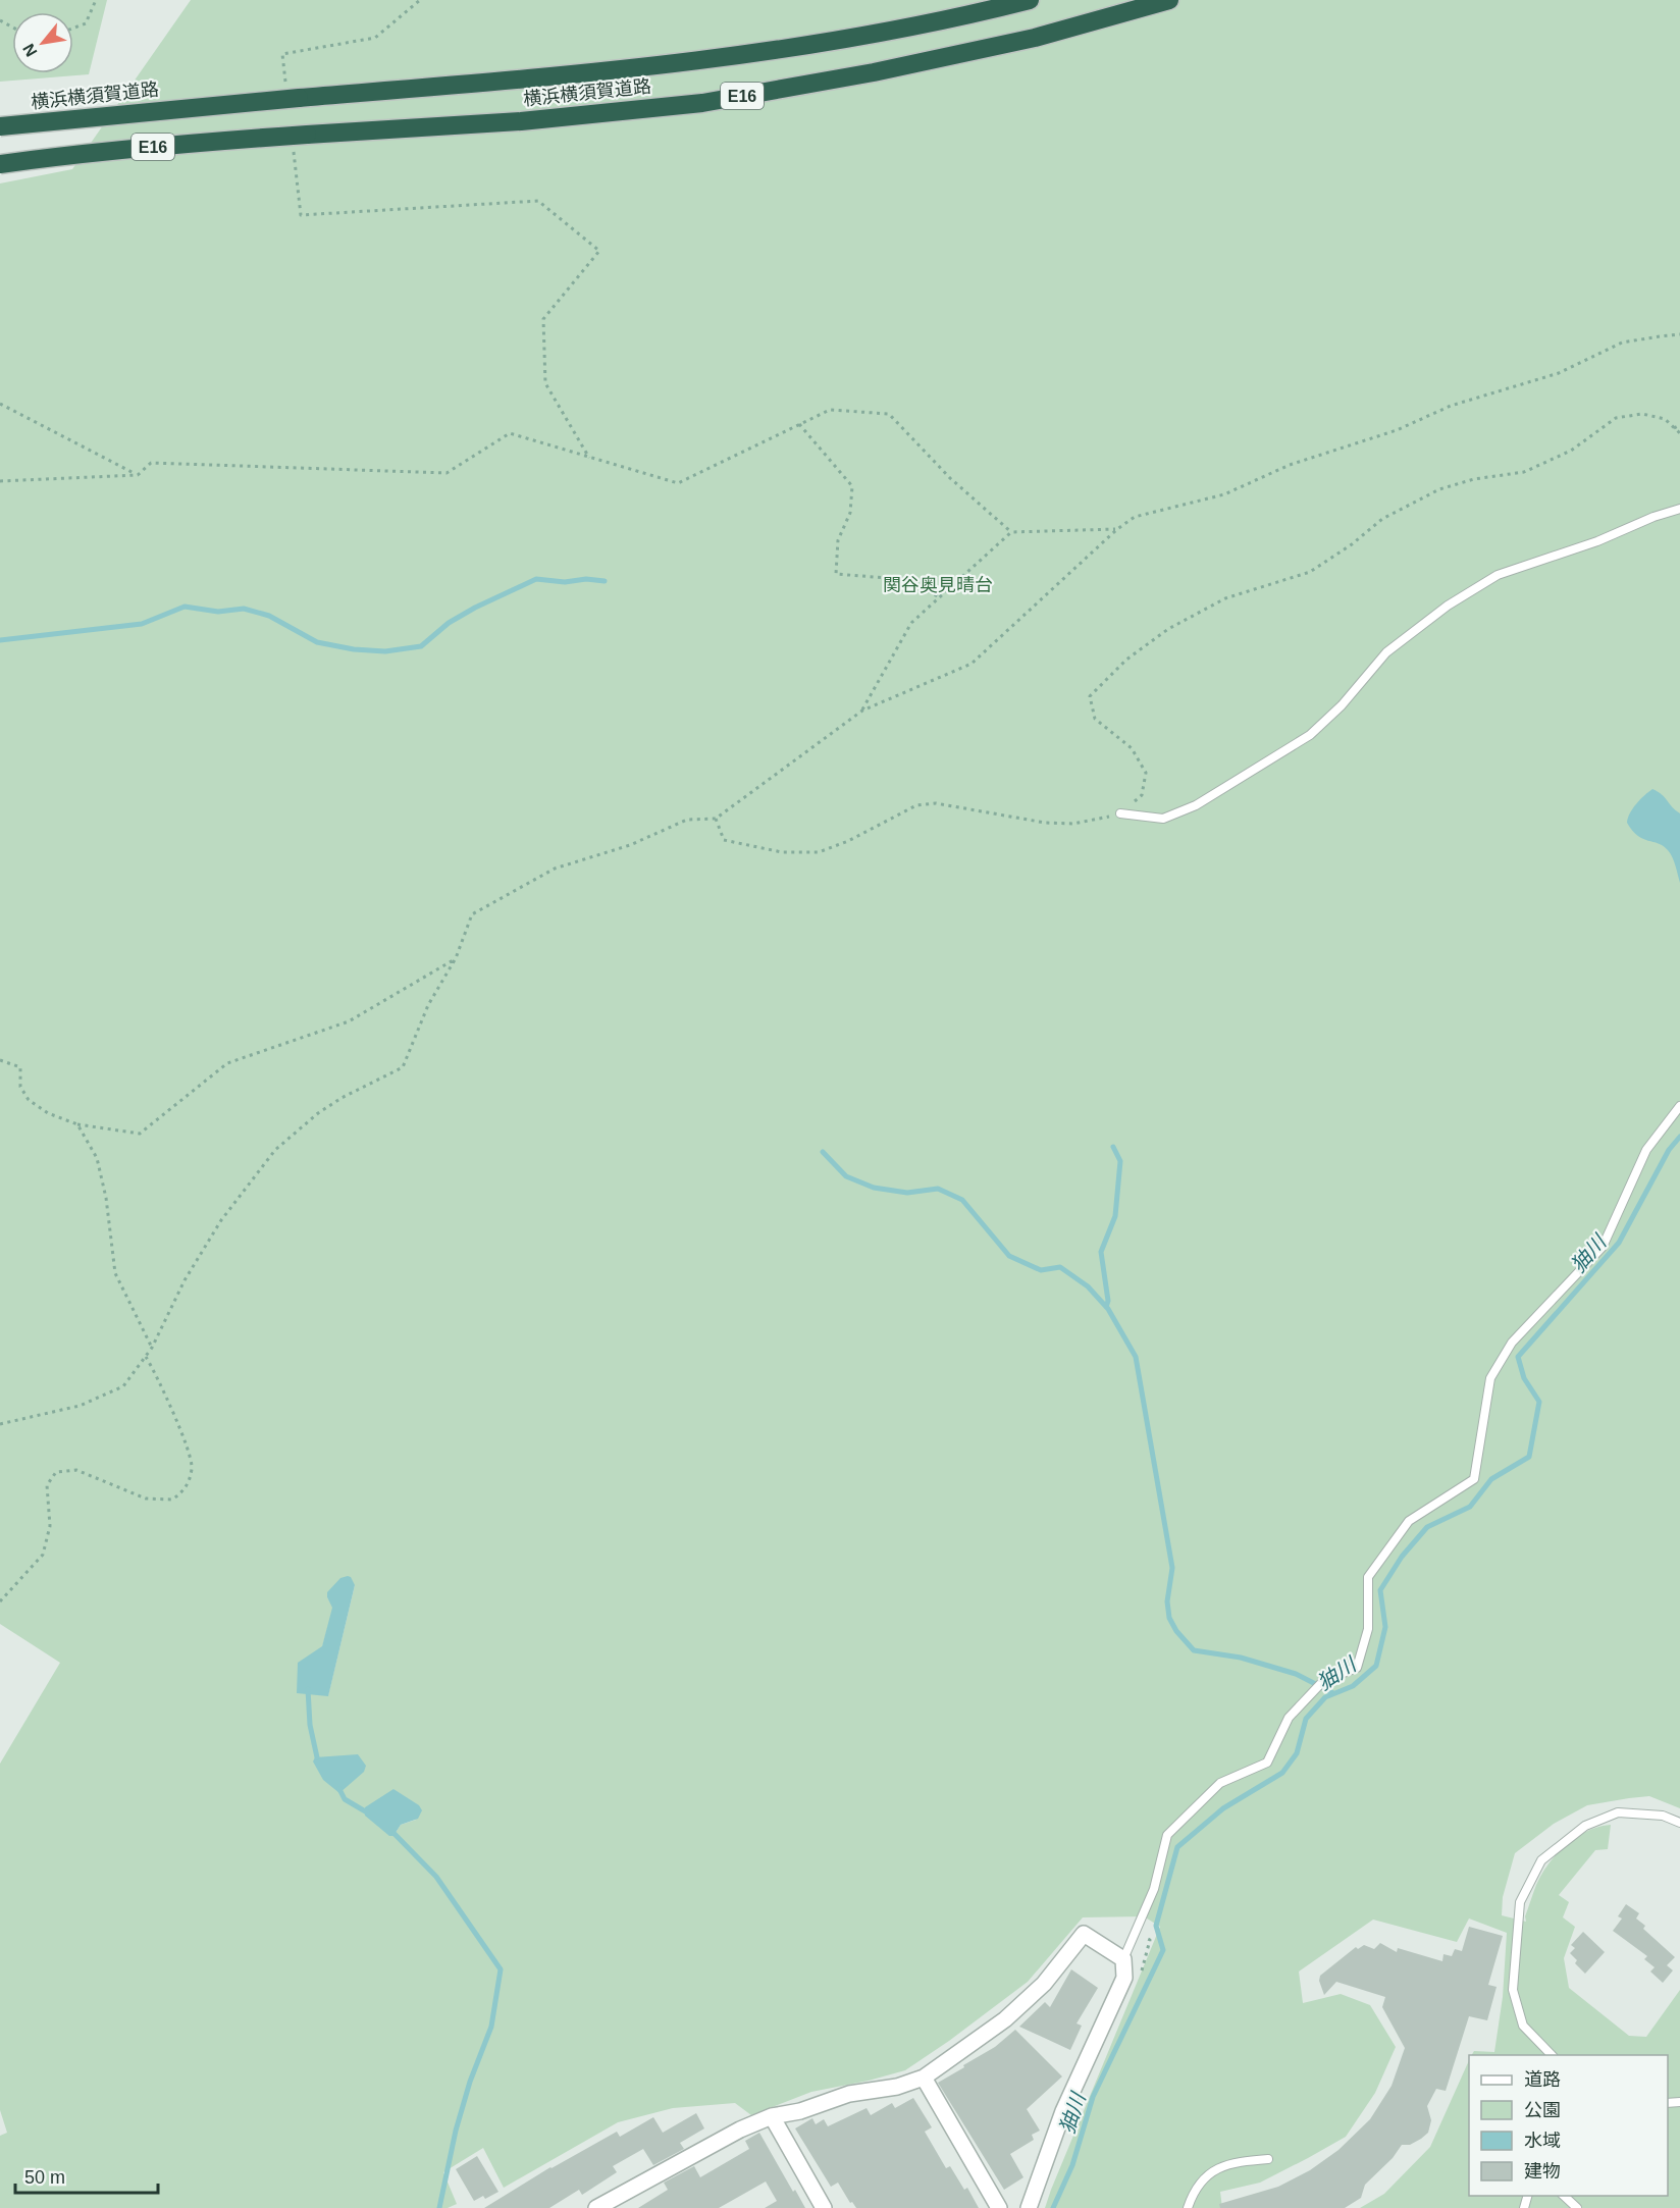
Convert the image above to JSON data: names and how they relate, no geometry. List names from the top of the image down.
{
  "streets": {
    "highway": ["横浜横須賀道路", "E16"]
  },
  "water": ["㹨川"],
  "parks": ["関谷奥見晴台"],
  "legend": [
    "道路",
    "公園",
    "水域",
    "建物"
  ],
  "scale_bar": "50 m",
  "north": "bottom left"
}
